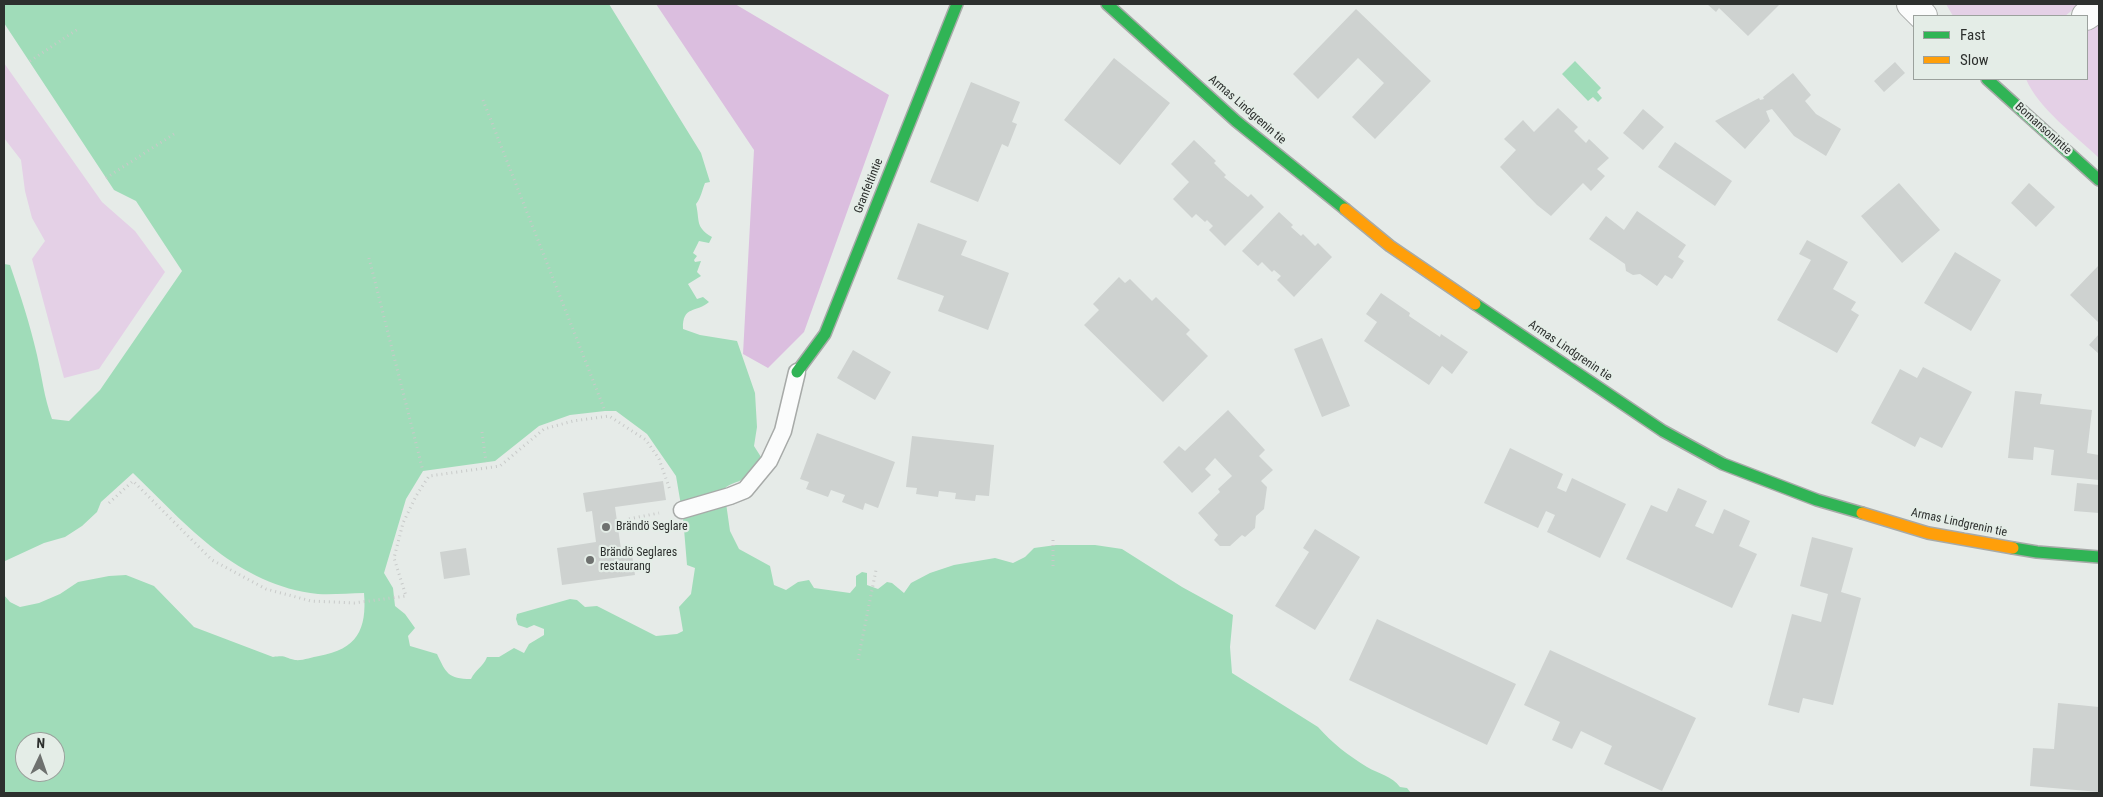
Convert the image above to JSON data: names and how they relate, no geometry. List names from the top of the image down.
{
  "streets": {
    "street": ["Armas Lindgrenin tie", "Bomansonintie", "Granfeltintie"]
  },
  "places": ["Brändö Seglare", "Brändö Seglares restaurang"],
  "legend": ["Fast", "Slow"],
  "north": "top"
}
